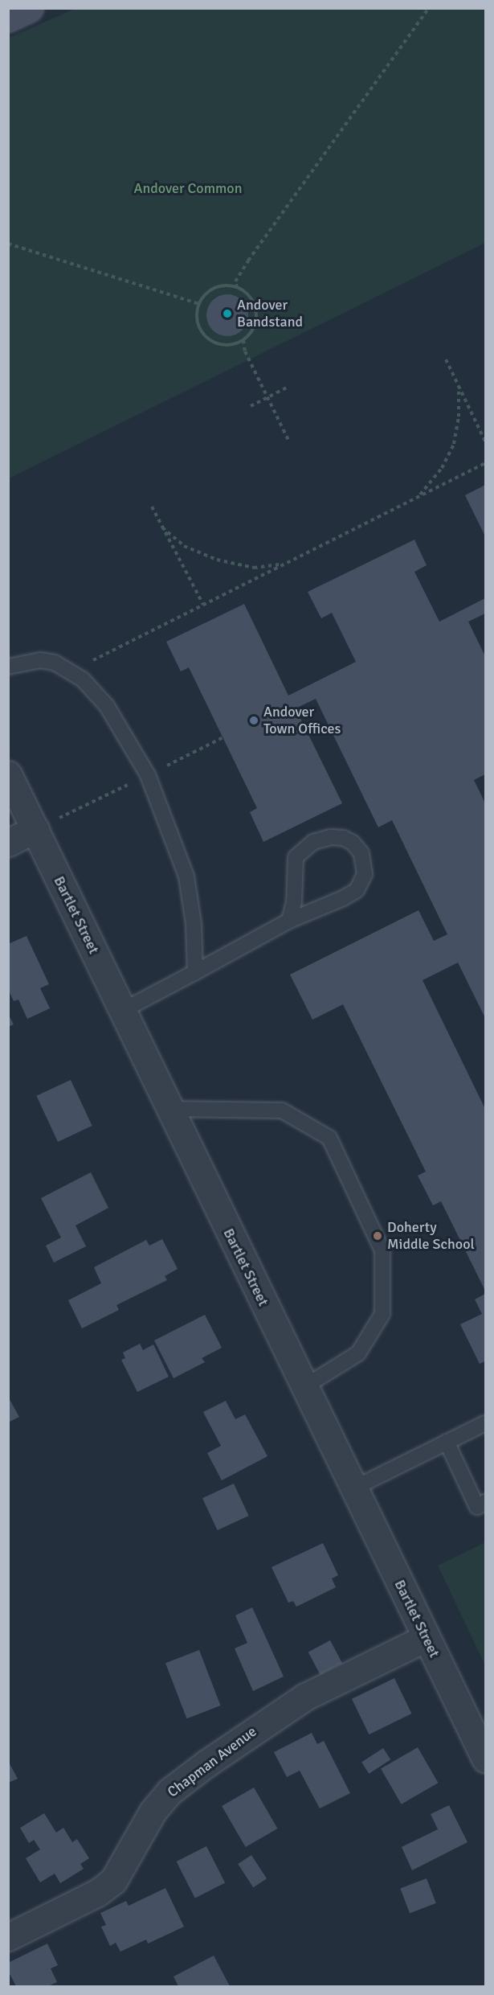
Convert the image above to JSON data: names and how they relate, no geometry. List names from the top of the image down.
{
  "streets": {
    "street": ["Bartlet Street", "Chapman Avenue"]
  },
  "crossings": [
    ["Bartlet Street", "Chapman Avenue"]
  ],
  "parks": ["Andover Common"],
  "places": ["Andover Bandstand", "Andover Town Offices", "Doherty Middle School"]
}
